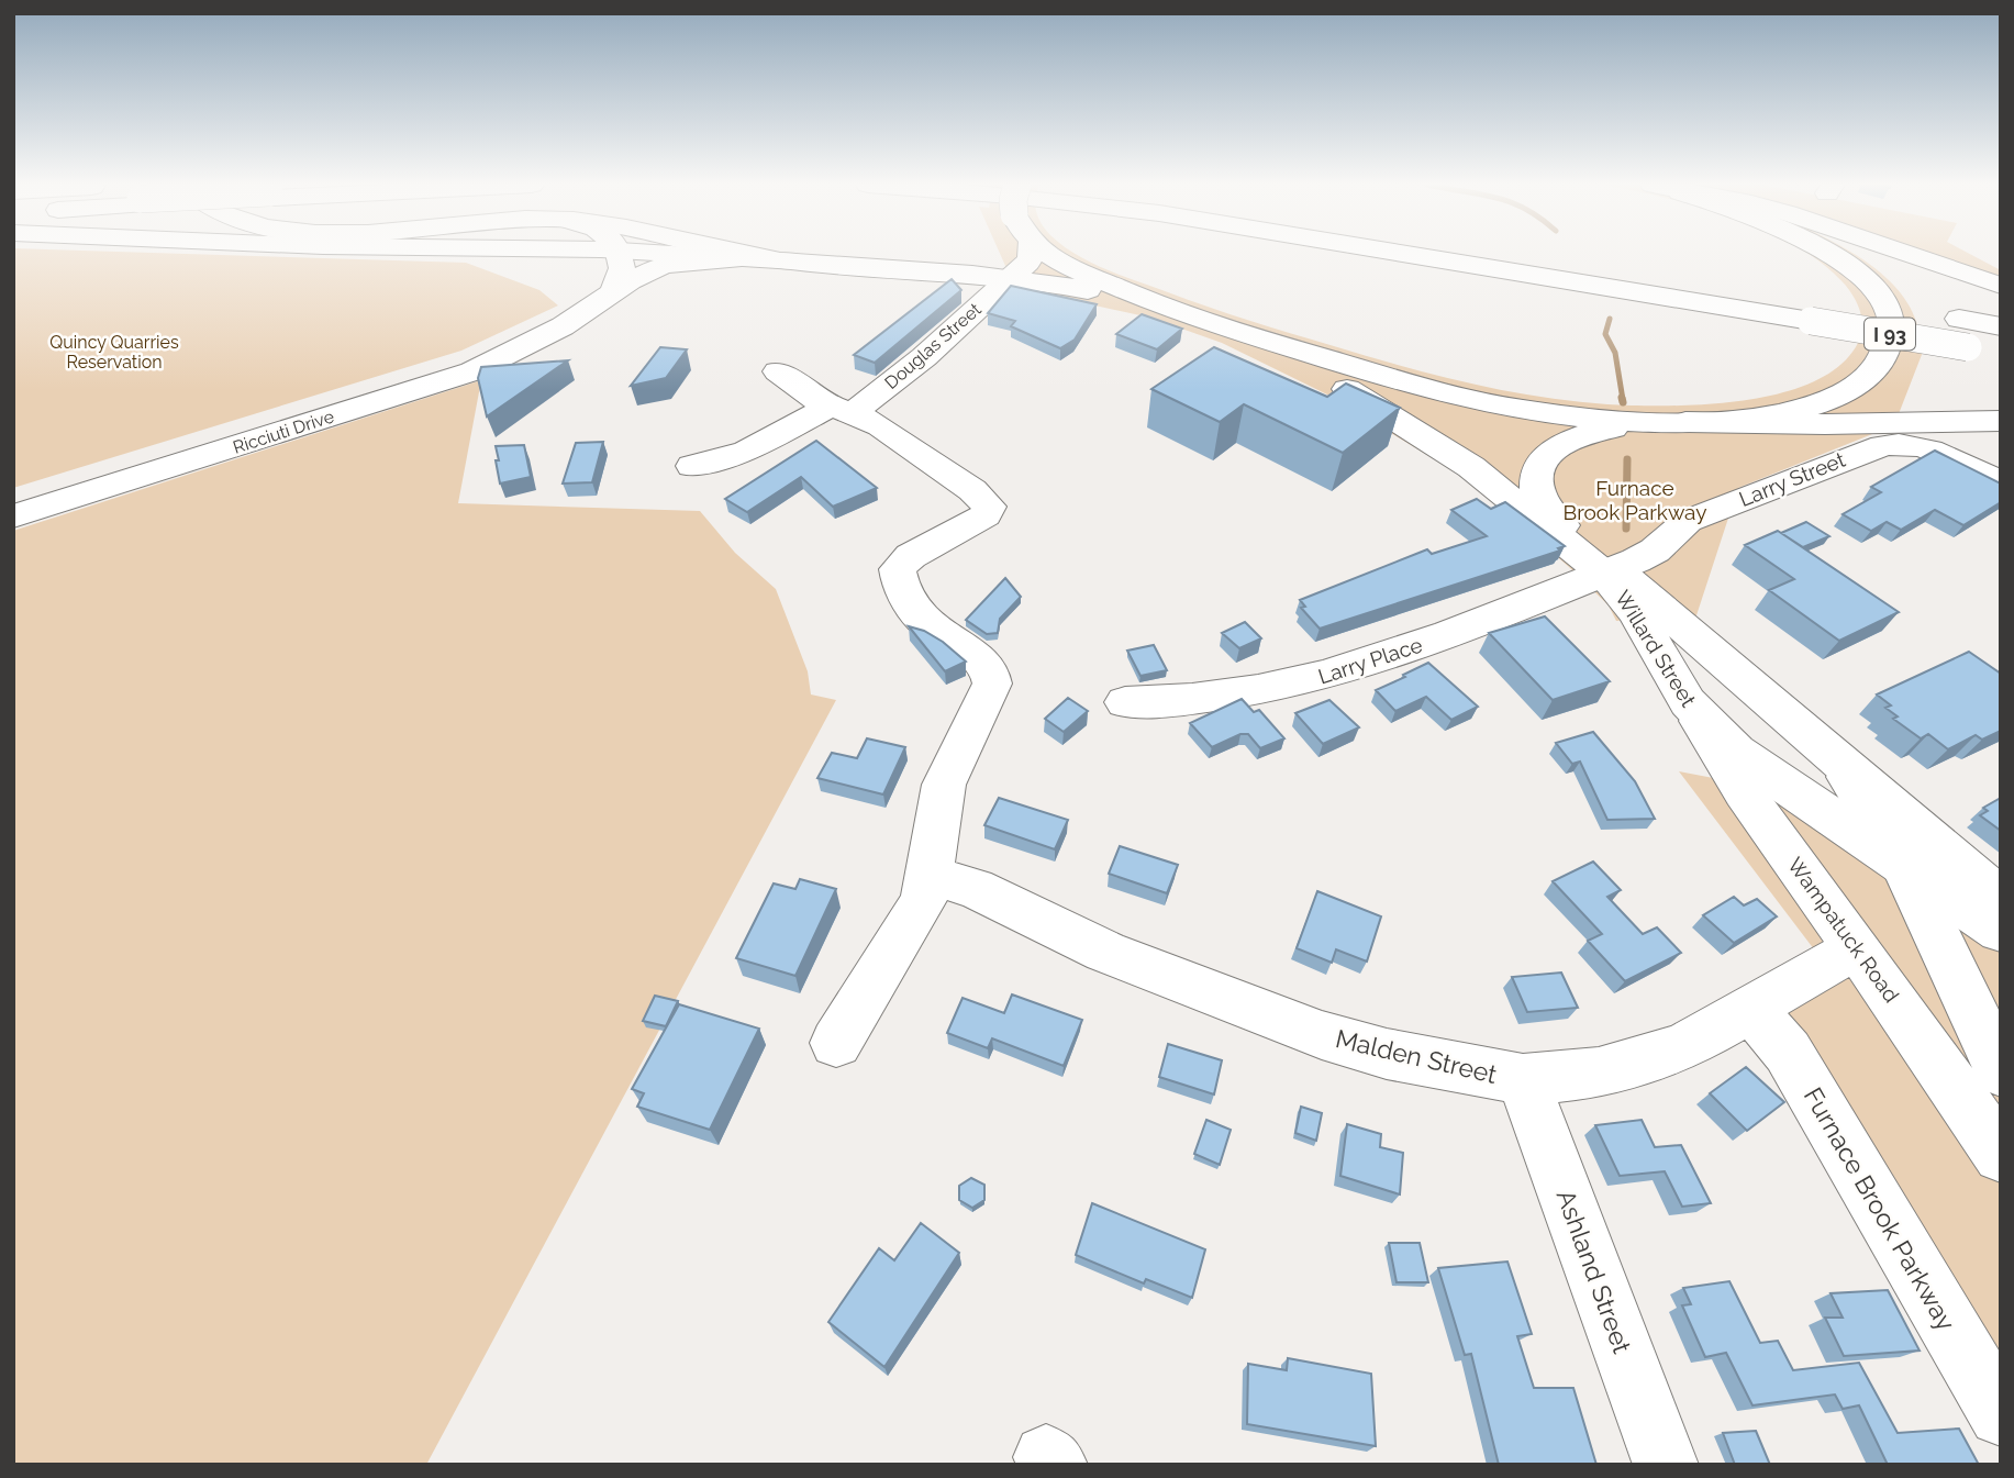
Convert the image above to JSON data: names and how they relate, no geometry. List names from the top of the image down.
{
  "streets": {
    "main road": [
      "I 93",
      "Douglas Street",
      "Ricciuti Drive",
      "Larry Street",
      "Willard Street",
      "Larry Place",
      "Wampatuck Road",
      "Malden Street",
      "Furnace Brook Parkway",
      "Ashland Street"
    ]
  },
  "crossings": [
    ["Larry Street", "Willard Street"],
    ["Larry Street", "Larry Place"],
    ["Willard Street", "Larry Place"],
    ["Willard Street", "Wampatuck Road"],
    ["Wampatuck Road", "Malden Street"],
    ["Malden Street", "Furnace Brook Parkway"],
    ["Malden Street", "Ashland Street"]
  ],
  "parks": ["Quincy Quarries Reservation", "Furnace Brook Parkway"]
}
